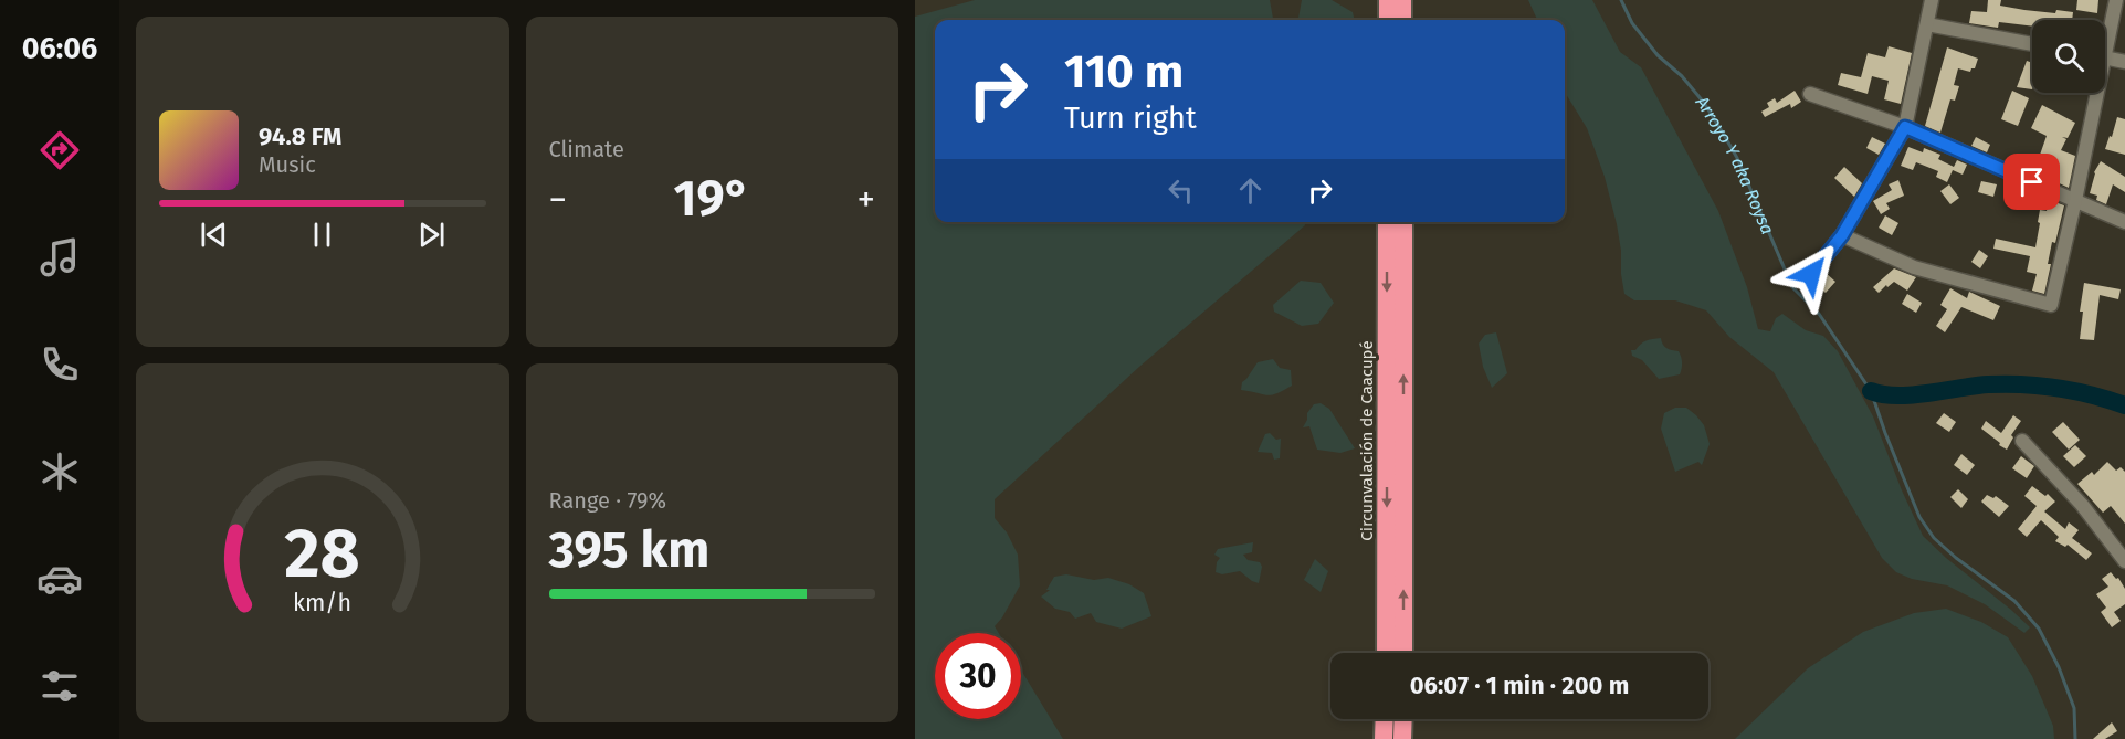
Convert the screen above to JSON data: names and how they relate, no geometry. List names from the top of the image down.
{
  "streets": {
    "highway": ["Circunvalación de Caacupé"]
  },
  "water": ["Arroyo Y aka Roysa"],
  "page": {
    "tabs": "06:06",
    "tile": [
      "Climate",
      ["Range · 79%", "395 km"]
    ],
    "turn": ["110 m", "Turn right"],
    "song": ["94.8 FM", "Music"],
    "heat": ["−", "19°", "+"],
    "limit": "30",
    "trip": "06:07 · 1 min · 200 m",
    "gauge": ["28", "km/h"]
  }
}
